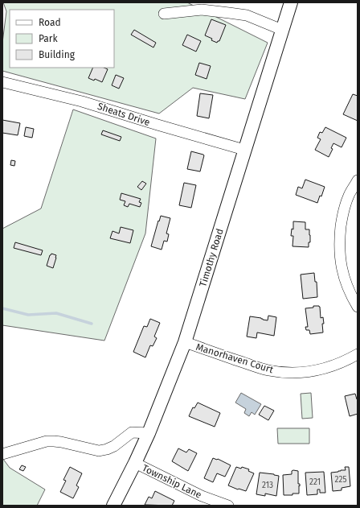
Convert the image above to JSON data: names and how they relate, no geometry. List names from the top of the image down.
{
  "streets": {
    "main road": ["Timothy Road"],
    "street": ["Sheats Drive", "Manorhaven Court", "Township Lane"]
  },
  "crossings": [
    ["Sheats Drive", "Timothy Road"],
    ["Timothy Road", "Manorhaven Court"],
    ["Timothy Road", "Township Lane"]
  ],
  "house_numbers": ["225", "221", "213"],
  "legend": ["Road", "Park", "Building"]
}
